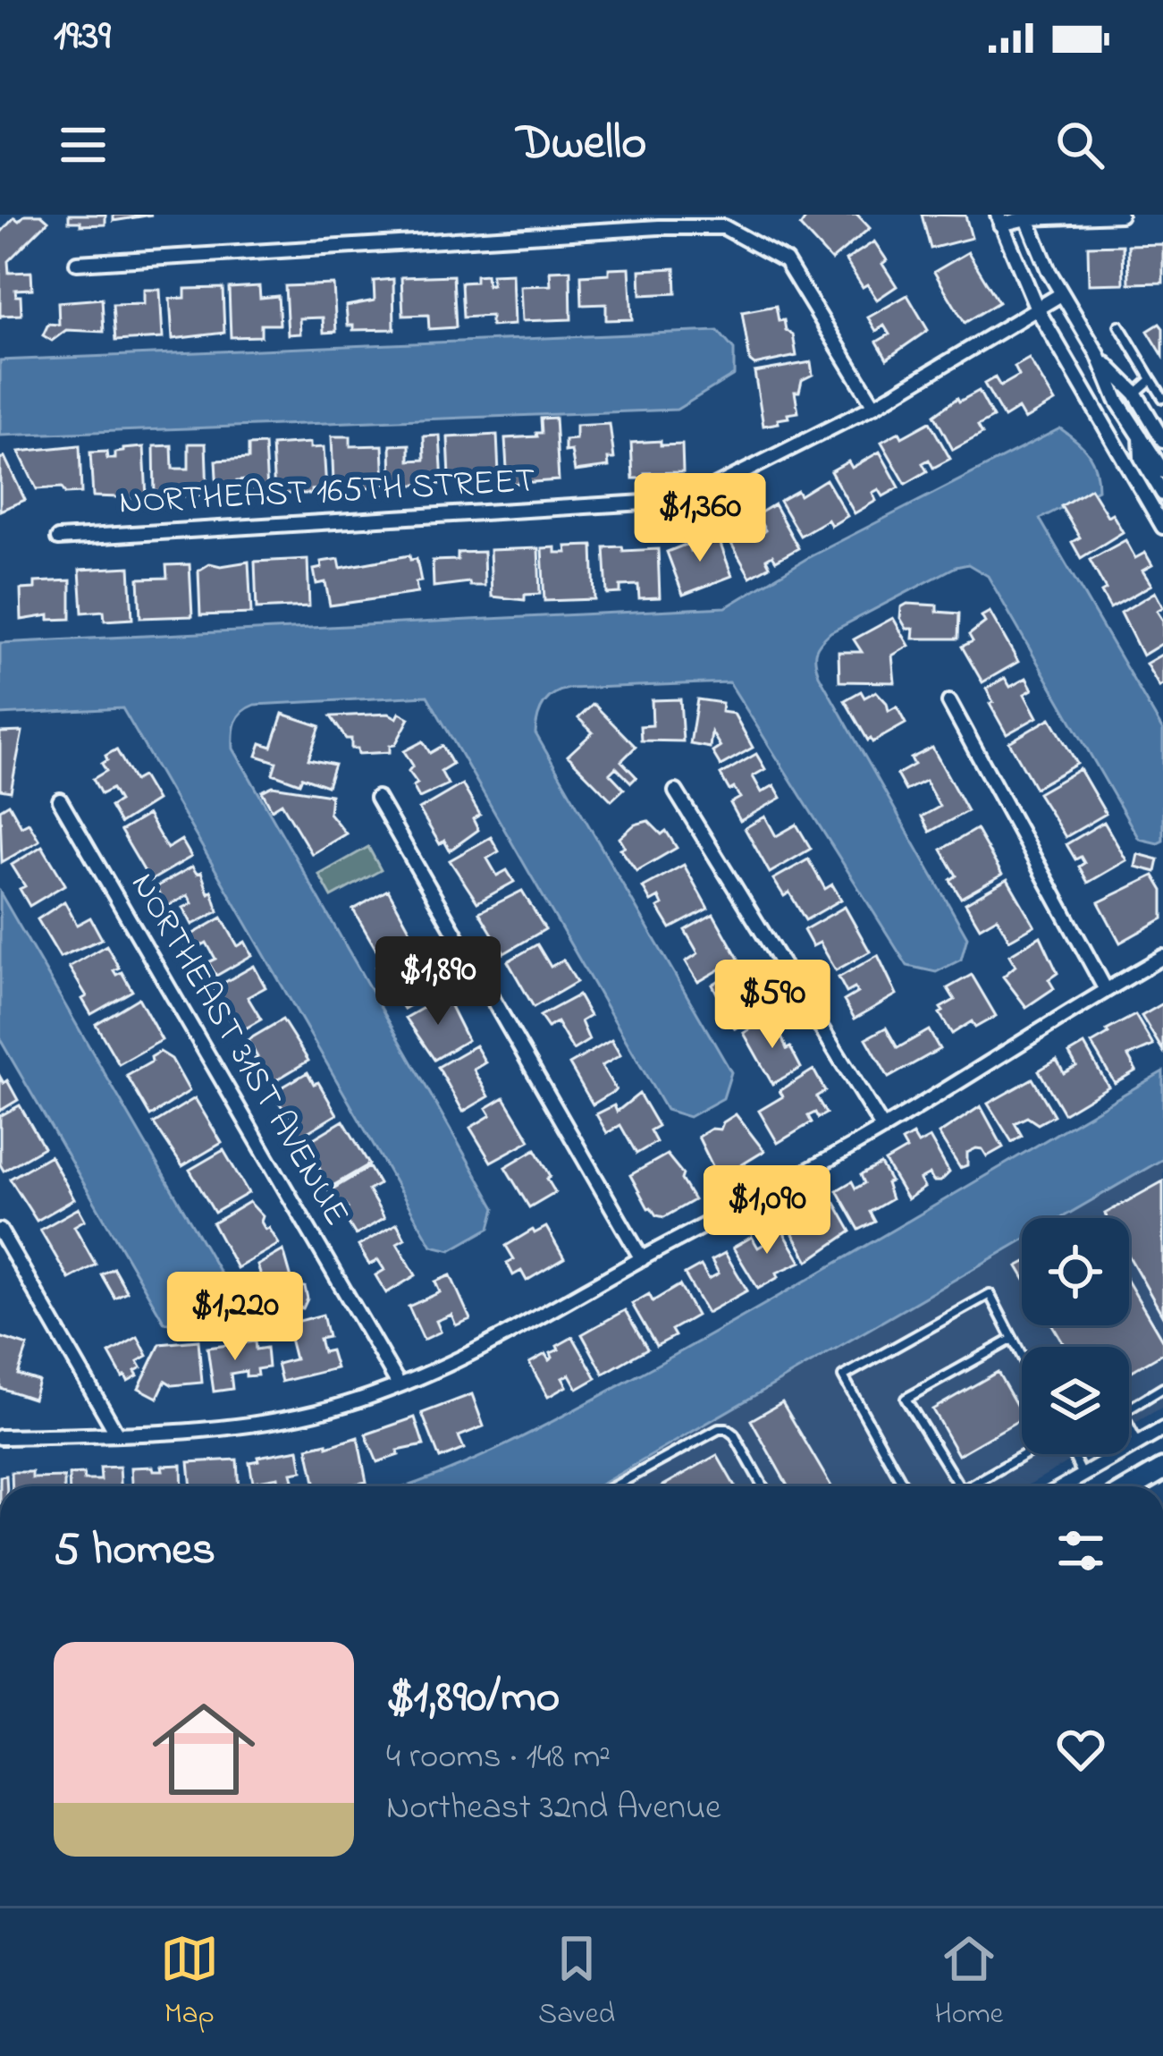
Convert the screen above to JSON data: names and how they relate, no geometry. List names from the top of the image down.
{
  "streets": {
    "street": ["NORTHEAST 165TH STREET", "NORTHEAST 31ST AVENUE"]
  },
  "page": {
    "status": "19:39",
    "header": "Dwello",
    "price": [
      "$1,360",
      "$1,890",
      "$590",
      "$1,090",
      "$1,220"
    ],
    "heading": "5 homes",
    "list": [
      {
        "name": "$1,890/mo",
        "note": "4 rooms · 148 m² · Northeast 32nd Avenue"
      }
    ],
    "tabs": ["Map", "Saved", "Home"]
  }
}
